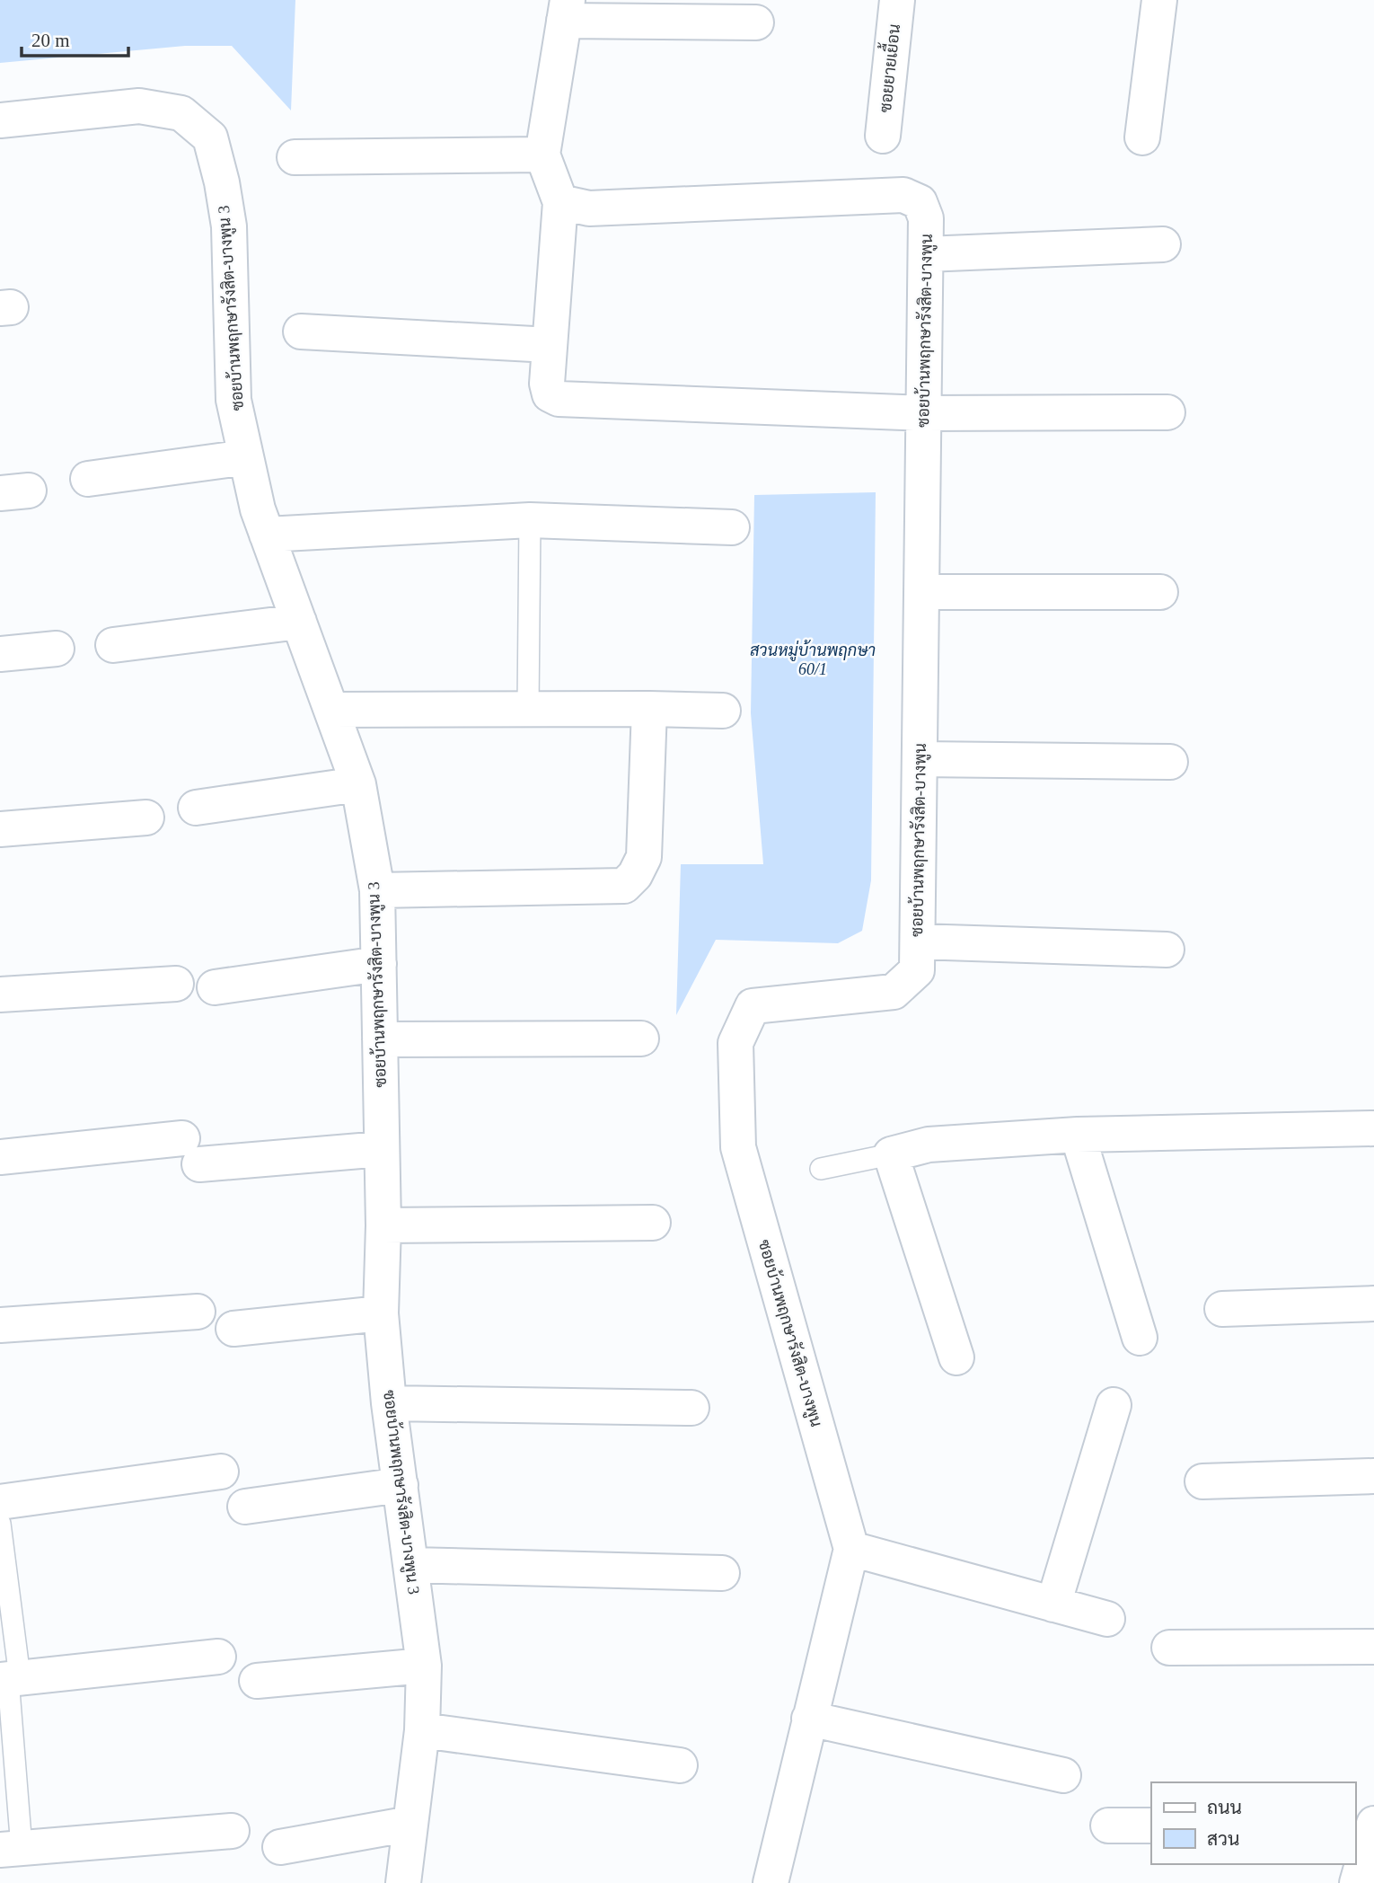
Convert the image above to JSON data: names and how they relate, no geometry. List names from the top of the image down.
{
  "streets": {
    "street": ["ซอยยายเยื้อน", "ซอยบ้านพฤกษารังสิต-บางพูน 3", "ซอยบ้านพฤกษารังสิต-บางพูน"]
  },
  "parks": ["สวนหมู่บ้านพฤกษา 60/1"],
  "legend": ["ถนน", "สวน"],
  "scale_bar": "20 m"
}
